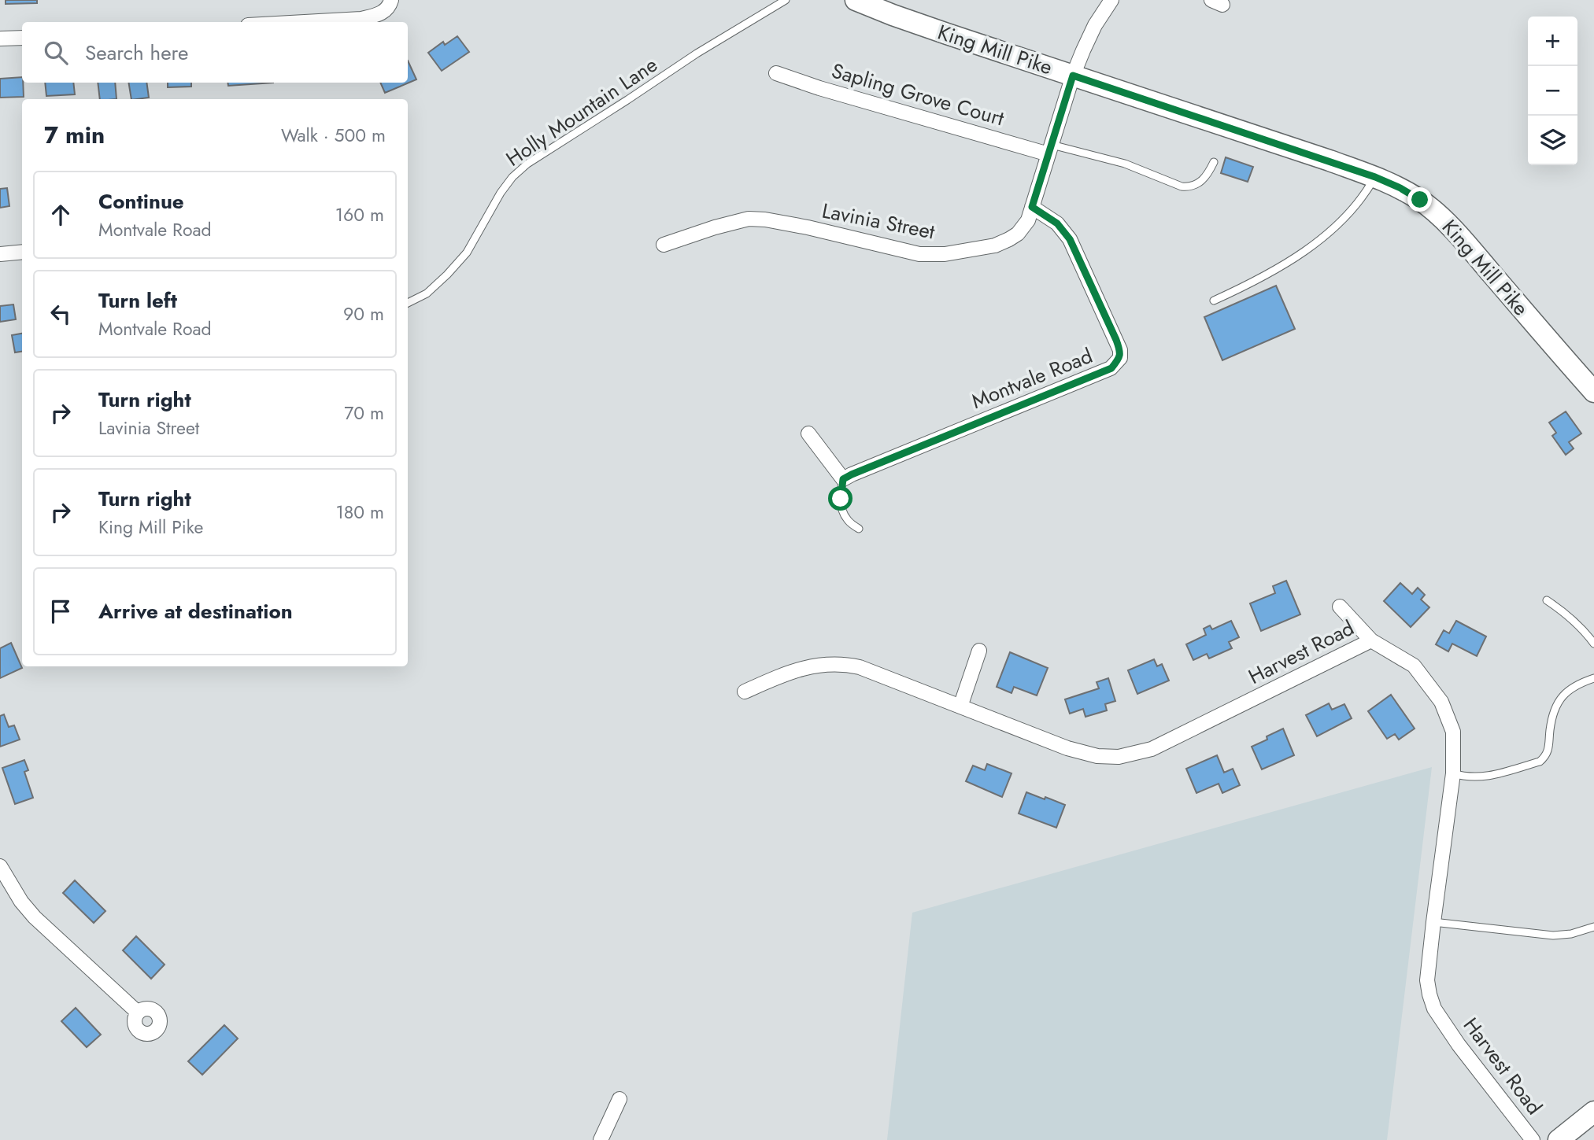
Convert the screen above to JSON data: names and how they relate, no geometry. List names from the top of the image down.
{
  "streets": {
    "main road": ["King Mill Pike"],
    "street": [
      "Sapling Grove Court",
      "Lavinia Street",
      "Montvale Road",
      "Harvest Road"
    ],
    "lane": ["Holly Mountain Lane"]
  },
  "crossings": [
    ["King Mill Pike", "Lavinia Street"],
    ["Sapling Grove Court", "Lavinia Street"],
    ["Lavinia Street", "Montvale Road"]
  ],
  "page": {
    "map_buttons": ["+", "−"],
    "search": "Search here",
    "heading": ["7 min", "Walk · 500 m"],
    "list": [
      ["Continue", "Montvale Road", "160 m"],
      ["Turn left", "Montvale Road", "90 m"],
      ["Turn right", "Lavinia Street", "70 m"],
      ["Turn right", "King Mill Pike", "180 m"],
      "Arrive at destination"
    ]
  }
}
